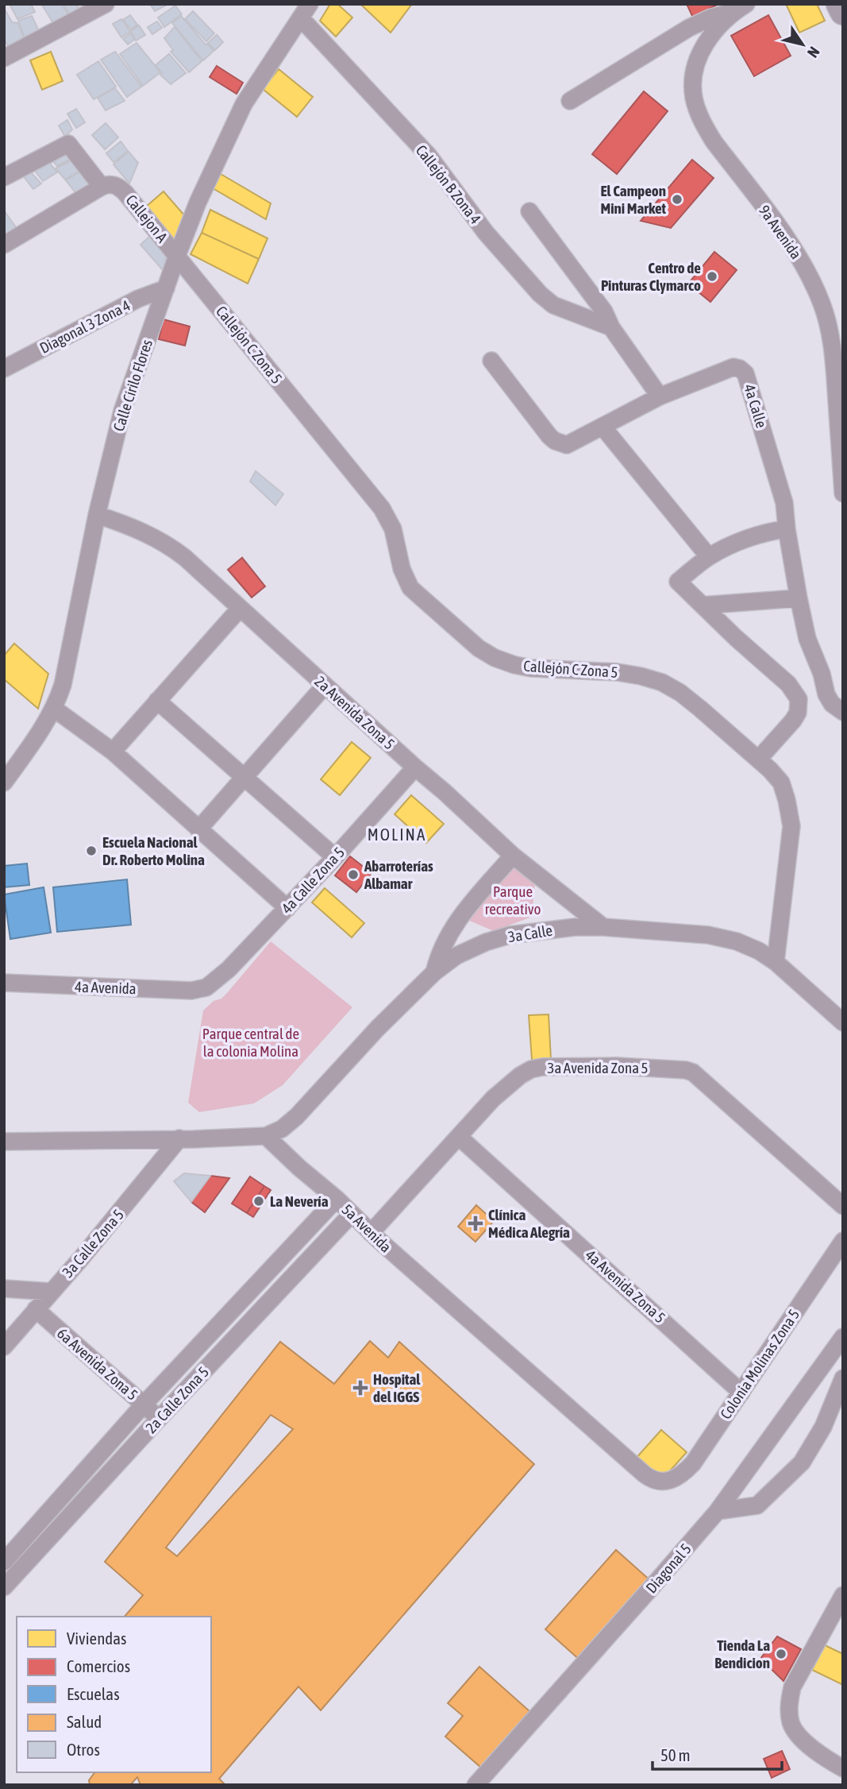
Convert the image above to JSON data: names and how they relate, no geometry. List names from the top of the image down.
{
  "streets": {
    "street": [
      "Callejón B Zona 4",
      "Callejon A",
      "9a Avenida",
      "Diagonal 3 Zona 4",
      "Callejón C Zona 5",
      "Calle Cirilo Flores",
      "4a Calle",
      "2a Avenida Zona 5",
      "4a Calle Zona 5",
      "3a Calle",
      "4a Avenida",
      "3a Avenida Zona 5",
      "5a Avenida",
      "3a Calle Zona 5",
      "4a Avenida Zona 5",
      "6a Avenida Zona 5",
      "Colonia Molinas Zona 5",
      "2a Calle Zona 5",
      "Diagonal 5"
    ]
  },
  "crossings": [
    ["Callejón B Zona 4", "Calle Cirilo Flores"],
    ["Callejon A", "Callejón C Zona 5"],
    ["Callejon A", "Calle Cirilo Flores"],
    ["Diagonal 3 Zona 4", "Calle Cirilo Flores"],
    ["Callejón C Zona 5", "Calle Cirilo Flores"],
    ["Callejón C Zona 5", "3a Calle"],
    ["Calle Cirilo Flores", "2a Avenida Zona 5"],
    ["2a Avenida Zona 5", "4a Calle Zona 5"],
    ["2a Avenida Zona 5", "3a Calle"],
    ["4a Calle Zona 5", "4a Avenida"],
    ["3a Calle", "5a Avenida"],
    ["3a Avenida Zona 5", "5a Avenida"],
    ["3a Avenida Zona 5", "4a Avenida Zona 5"],
    ["5a Avenida", "Colonia Molinas Zona 5"],
    ["5a Avenida", "2a Calle Zona 5"],
    ["3a Calle Zona 5", "6a Avenida Zona 5"],
    ["4a Avenida Zona 5", "Colonia Molinas Zona 5"],
    ["6a Avenida Zona 5", "2a Calle Zona 5"]
  ],
  "districts": ["MOLINA"],
  "parks": ["Parque recreativo", "Parque central de la colonia Molina"],
  "places": {
    "other": [
      "El Campeon Mini Market",
      "Centro de Pinturas Clymarco",
      "Escuela Nacional Dr. Roberto Molina",
      "Abarroterías Albamar",
      "La Nevería",
      "Tienda La Bendicion"
    ],
    "health": ["Clínica Médica Alegría", "Hospital del IGGS"]
  },
  "legend": [
    "Viviendas",
    "Comercios",
    "Escuelas",
    "Salud",
    "Otros"
  ],
  "scale_bar": "50 m",
  "north": "bottom right"
}
